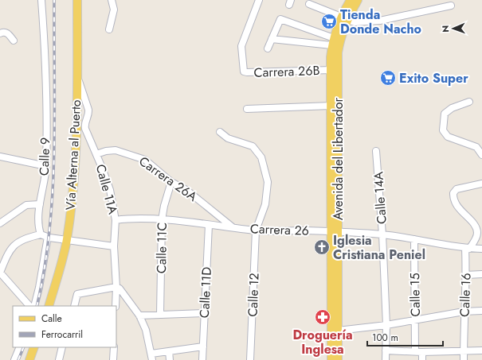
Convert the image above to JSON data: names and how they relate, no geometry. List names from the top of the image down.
{
  "streets": {
    "main road": ["Vía Alterna al Puerto", "Avenida del Libertador"],
    "street": [
      "Carrera 26B",
      "Calle 9",
      "Carrera 26A",
      "Calle 11A",
      "Calle 14A",
      "Carrera 26",
      "Calle 11C",
      "Calle 11D",
      "Calle 12",
      "Calle 15",
      "Calle 16"
    ]
  },
  "crossings": [
    ["Carrera 26B", "Avenida del Libertador"],
    ["Vía Alterna al Puerto", "Calle 11A"],
    ["Avenida del Libertador", "Carrera 26"],
    ["Carrera 26A", "Calle 11A"],
    ["Carrera 26A", "Carrera 26"],
    ["Carrera 26A", "Calle 11C"],
    ["Calle 11A", "Carrera 26"],
    ["Calle 14A", "Carrera 26"],
    ["Carrera 26", "Calle 11C"],
    ["Carrera 26", "Calle 11D"],
    ["Carrera 26", "Calle 12"],
    ["Carrera 26", "Calle 15"],
    ["Carrera 26", "Calle 16"]
  ],
  "places": {
    "supermarket": ["Tienda Donde Nacho", "Exito Super"],
    "church": ["Iglesia Cristiana Peniel"],
    "pharmacy": ["Droguería Inglesa"]
  },
  "legend": ["Calle", "Ferrocarril"],
  "scale_bar": "100 m",
  "north": "left"
}
